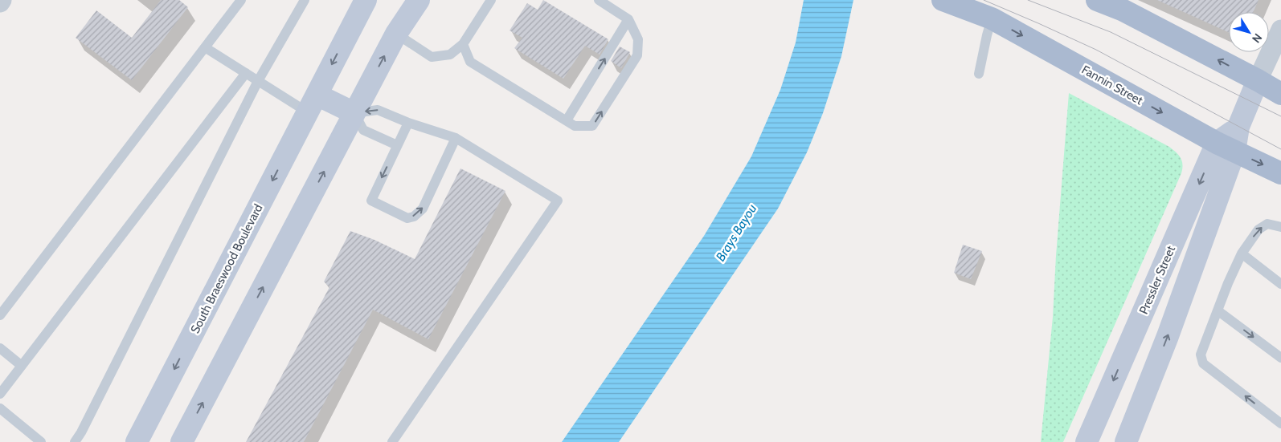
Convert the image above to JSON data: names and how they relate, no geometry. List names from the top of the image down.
{
  "streets": {
    "main road": ["Fannin Street", "South Braeswood Boulevard", "Pressler Street"]
  },
  "crossings": [
    ["Fannin Street", "Pressler Street"]
  ],
  "water": ["Brays Bayou"],
  "north": "bottom right"
}
